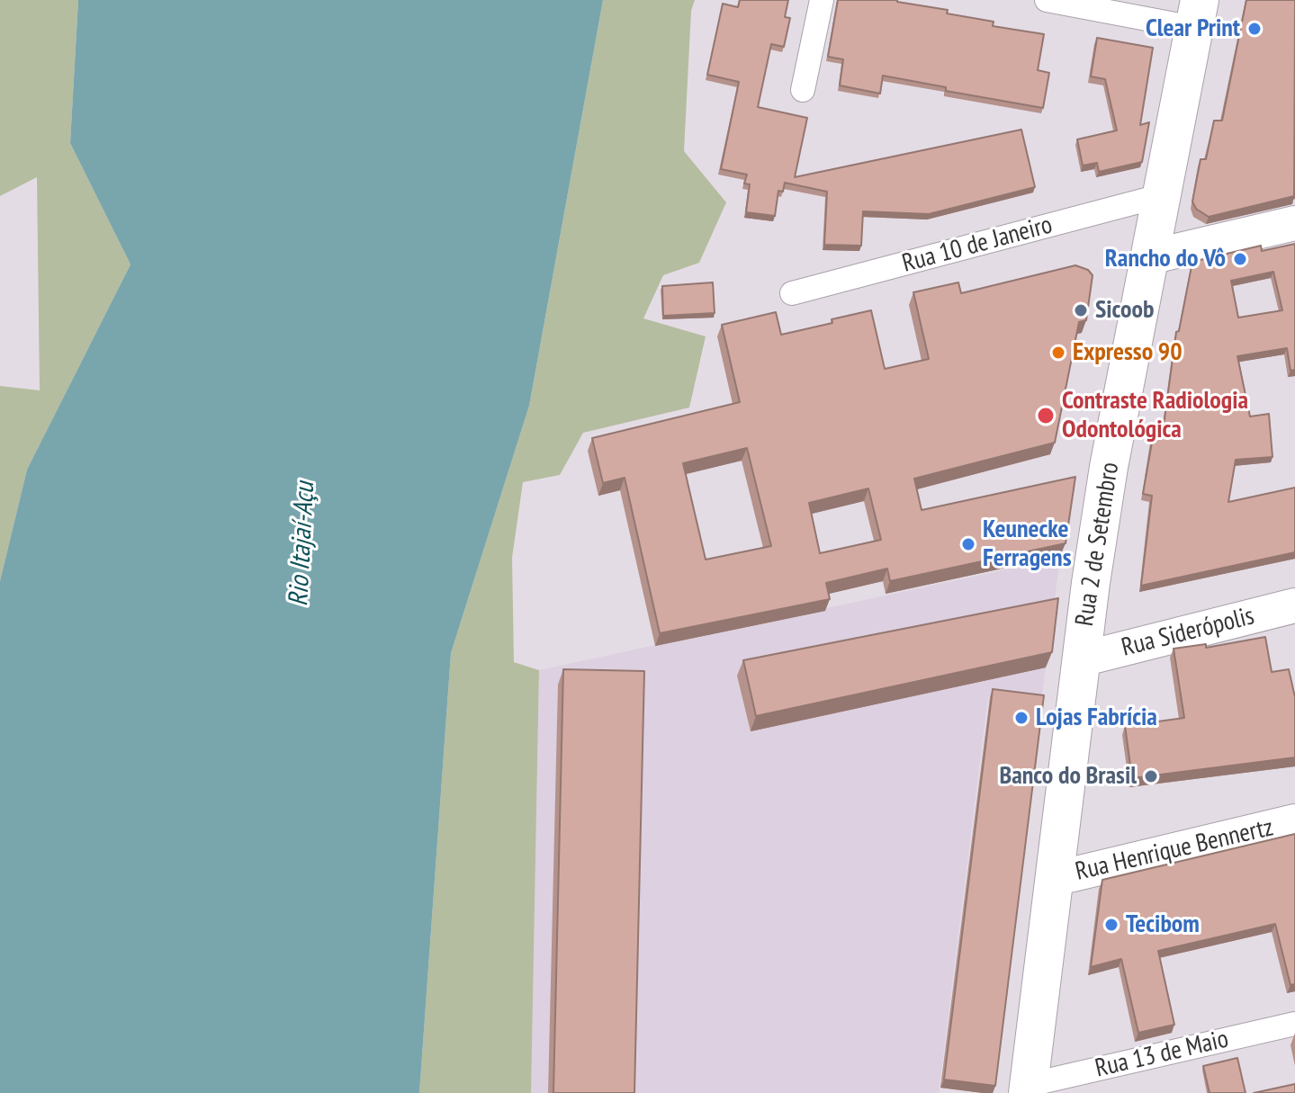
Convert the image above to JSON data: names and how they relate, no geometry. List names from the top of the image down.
{
  "streets": {
    "main road": ["Rua 2 de Setembro"],
    "street": [
      "Rua 10 de Janeiro",
      "Rua Siderópolis",
      "Rua Henrique Bennertz",
      "Rua 13 de Maio"
    ]
  },
  "crossings": [
    ["Rua 10 de Janeiro", "Rua 2 de Setembro"],
    ["Rua 2 de Setembro", "Rua Siderópolis"],
    ["Rua 2 de Setembro", "Rua Henrique Bennertz"],
    ["Rua 2 de Setembro", "Rua 13 de Maio"]
  ],
  "water": ["Rio Itajaí-Açu"],
  "places": [
    "Clear Print",
    "Rancho do Vô",
    "Sicoob",
    "Expresso 90",
    "Contraste Radiologia Odontológica",
    "Keunecke Ferragens",
    "Lojas Fabrícia",
    "Banco do Brasil",
    "Tecibom"
  ]
}
